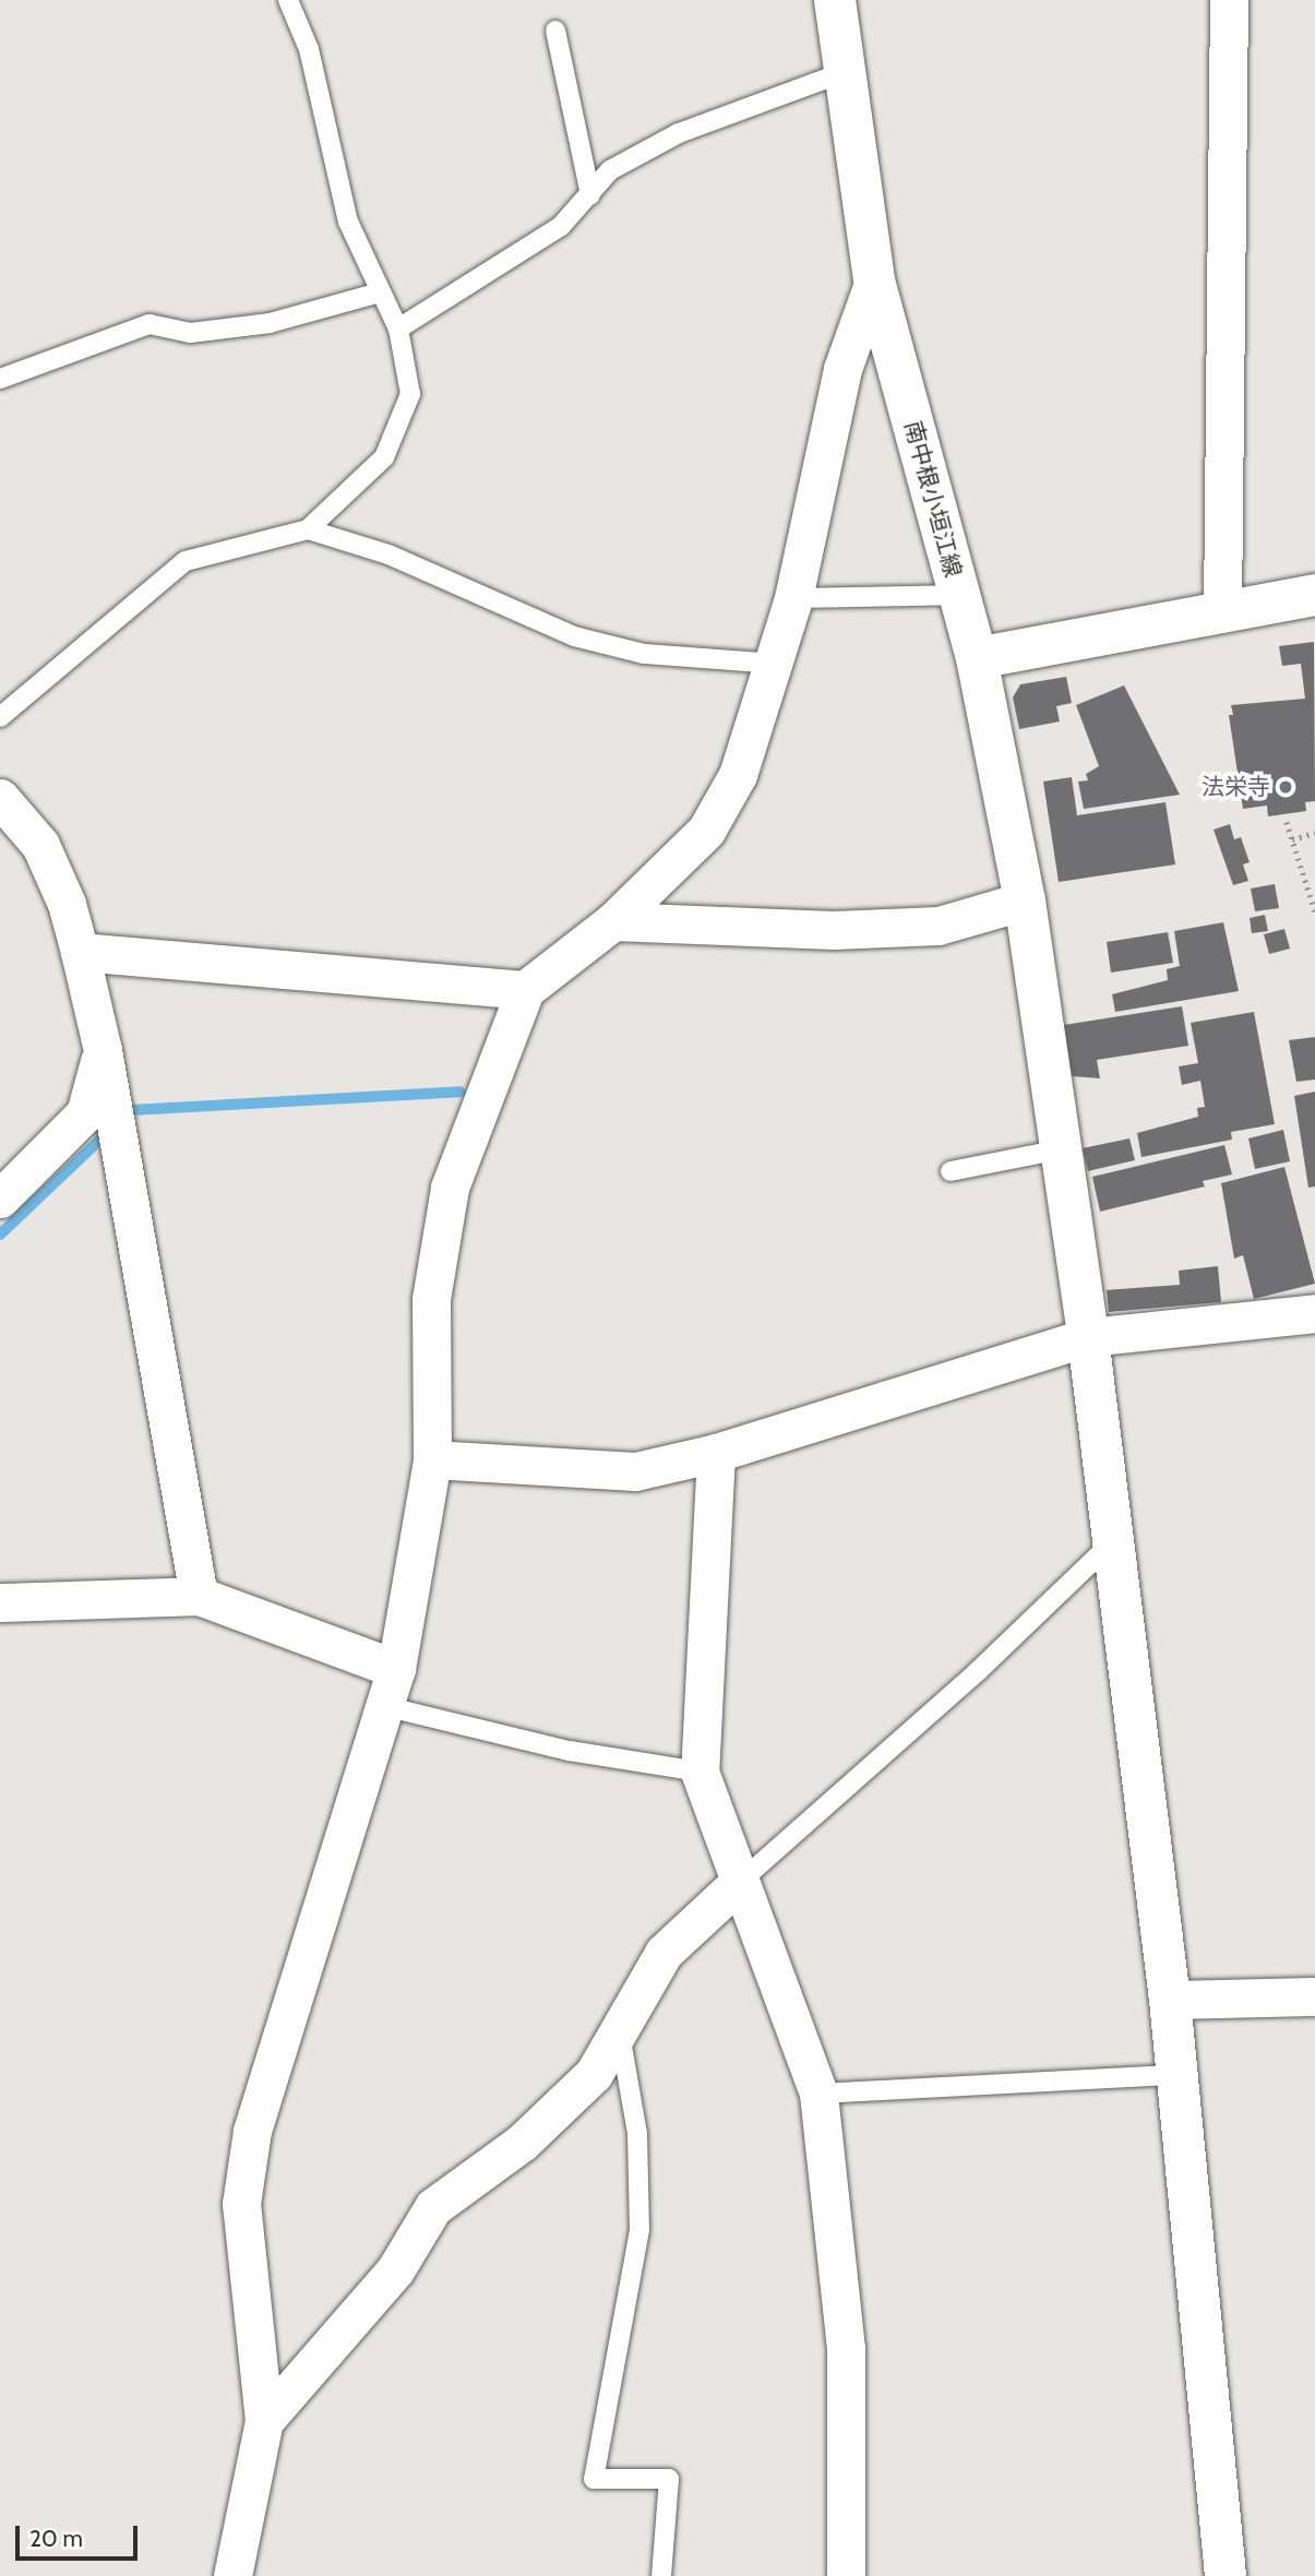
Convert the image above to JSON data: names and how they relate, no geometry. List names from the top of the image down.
{
  "streets": {
    "street": ["南中根小垣江線"]
  },
  "places": ["法栄寺"],
  "scale_bar": "20 m"
}
